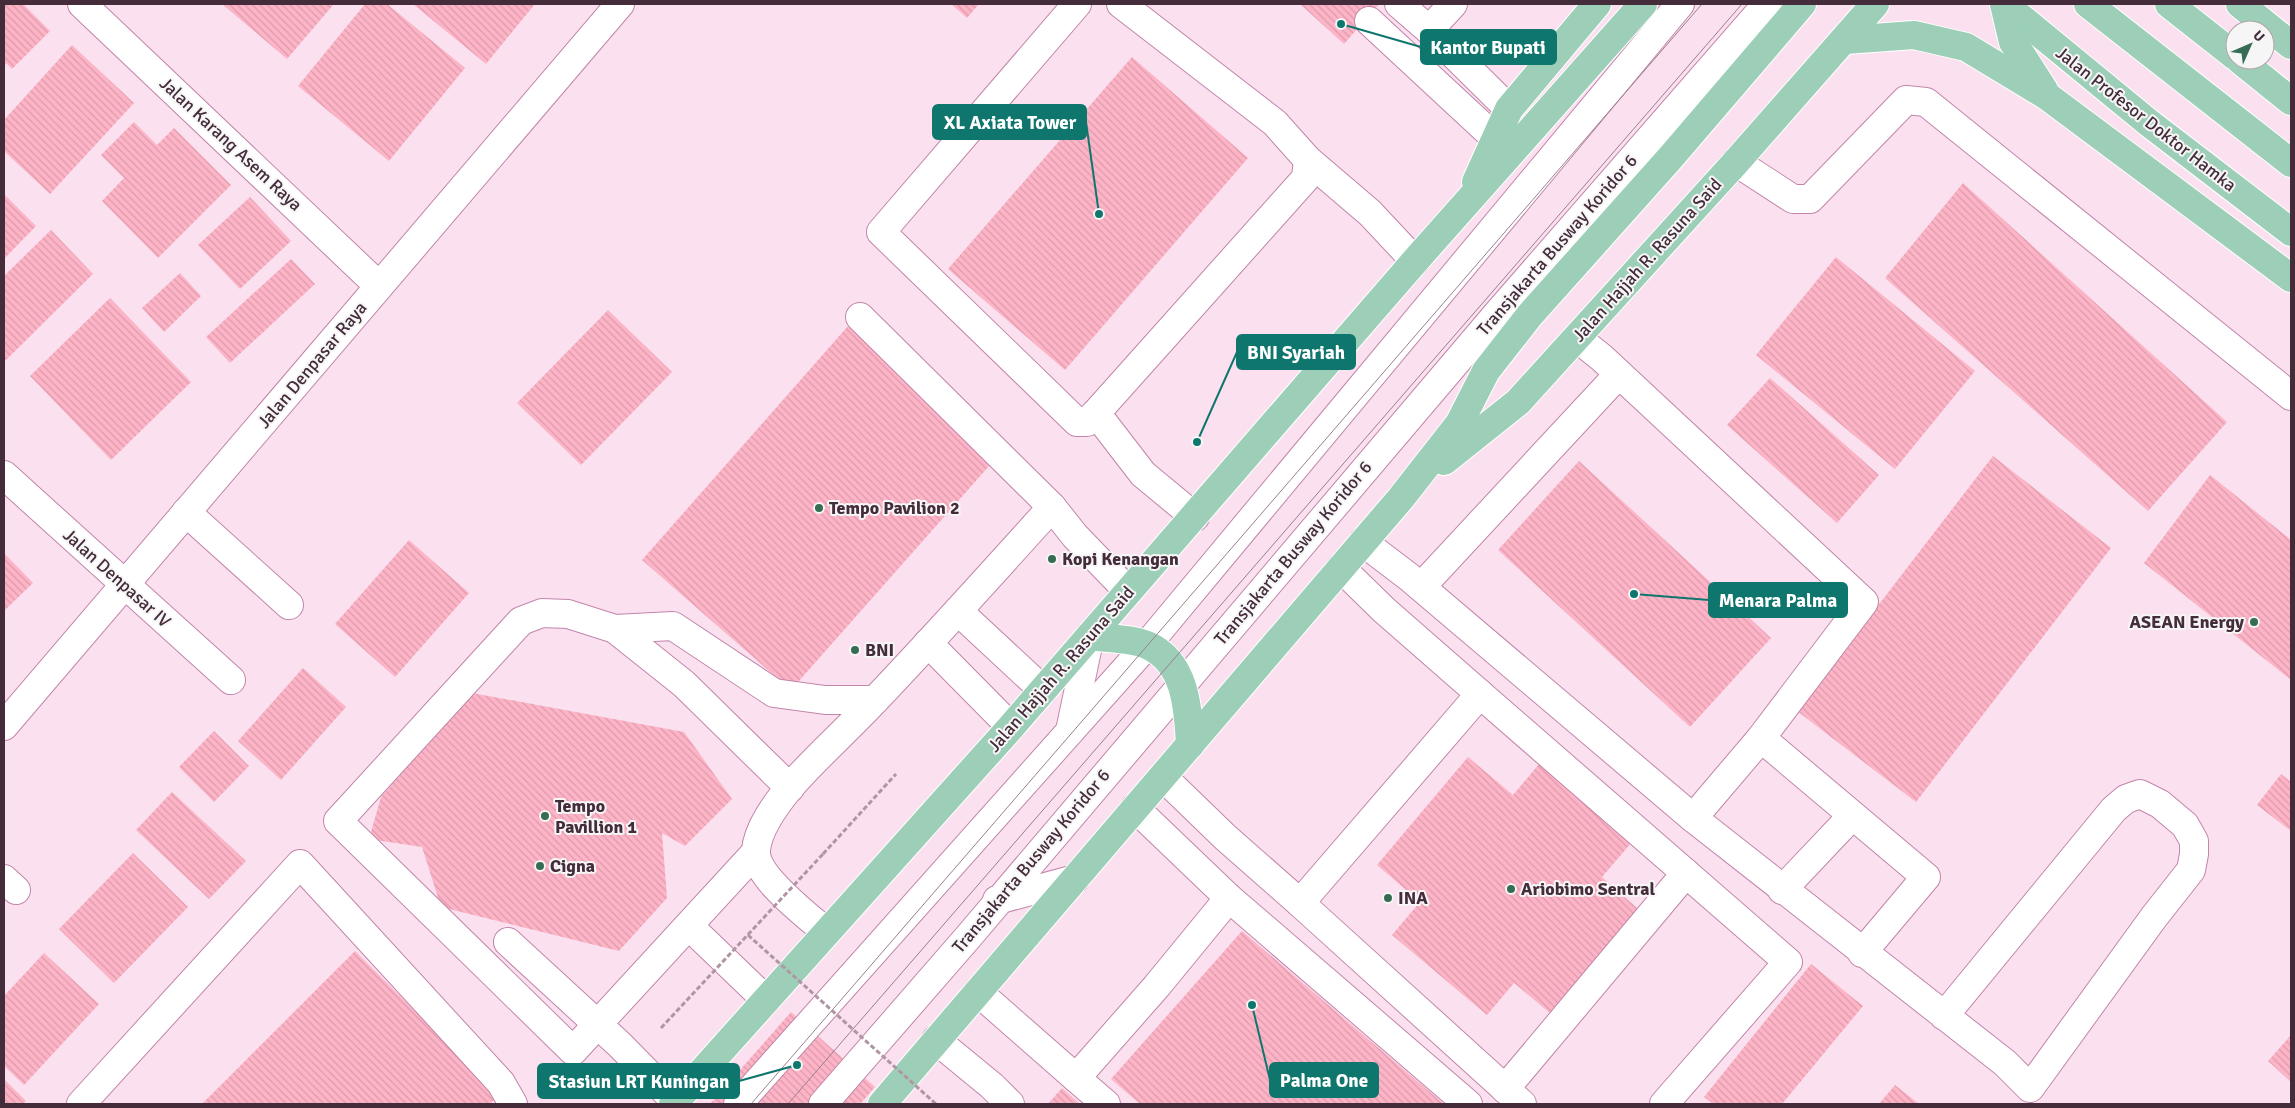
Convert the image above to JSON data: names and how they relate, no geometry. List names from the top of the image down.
{
  "streets": {
    "main road": ["Jalan Profesor Doktor Hamka", "Jalan Hajjah R. Rasuna Said"],
    "street": [
      "Jalan Karang Asem Raya",
      "Transjakarta Busway Koridor 6",
      "Jalan Denpasar Raya",
      "Jalan Denpasar IV"
    ]
  },
  "crossings": [
    ["Jalan Karang Asem Raya", "Jalan Denpasar Raya"],
    ["Jalan Denpasar Raya", "Jalan Denpasar IV"]
  ],
  "places": [
    "Kantor Bupati",
    "XL Axiata Tower",
    "BNI Syariah",
    "Tempo Pavilion 2",
    "Kopi Kenangan",
    "Menara Palma",
    "ASEAN Energy",
    "BNI",
    "Tempo Pavillion 1",
    "Cigna",
    "Ariobimo Sentral",
    "INA",
    "Palma One",
    "Stasiun LRT Kuningan"
  ],
  "north": "top right"
}
